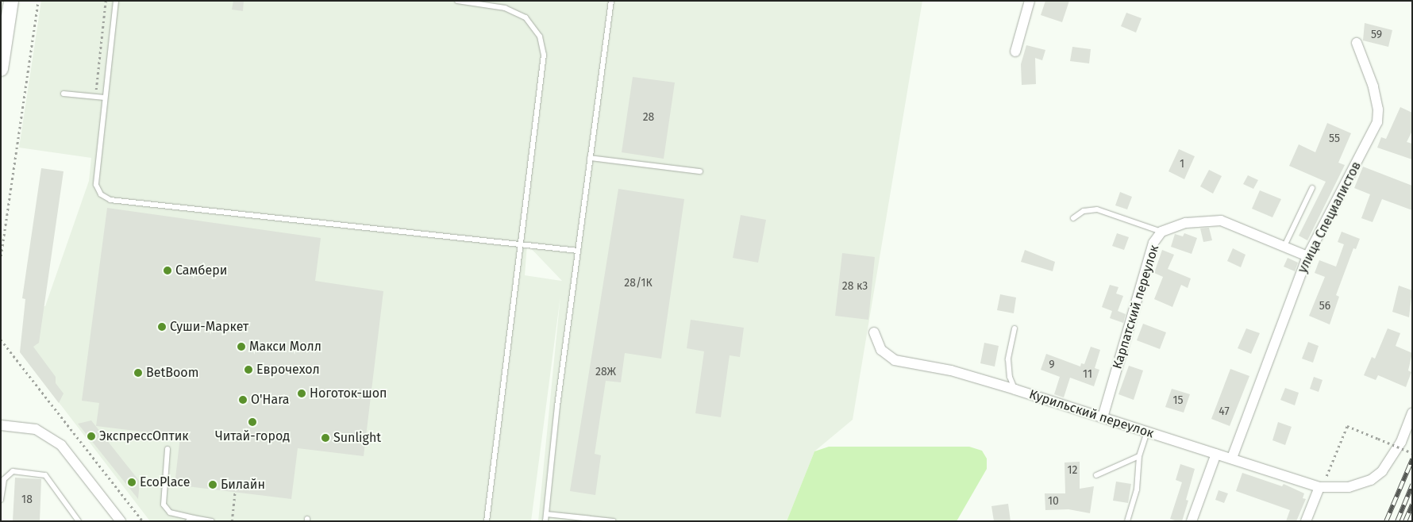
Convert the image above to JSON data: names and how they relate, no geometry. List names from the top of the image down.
{
  "streets": {
    "street": ["улица Специалистов", "Карпатский переулок", "Курильский переулок"]
  },
  "crossings": [
    ["улица Специалистов", "Карпатский переулок"],
    ["улица Специалистов", "Курильский переулок"],
    ["Карпатский переулок", "Курильский переулок"]
  ],
  "places": [
    "Самбери",
    "Суши-Маркет",
    "Макси Молл",
    "Еврочехол",
    "BetBoom",
    "Ноготок-шоп",
    "O'Hara",
    "Читай-город",
    "ЭкспрессОптик",
    "Sunlight",
    "EcoPlace",
    "Билайн"
  ],
  "house_numbers": [
    "59",
    "28",
    "55",
    "1",
    "28/1К",
    "28 к3",
    "56",
    "9",
    "28Ж",
    "11",
    "15",
    "47",
    "12",
    "18",
    "10"
  ]
}
